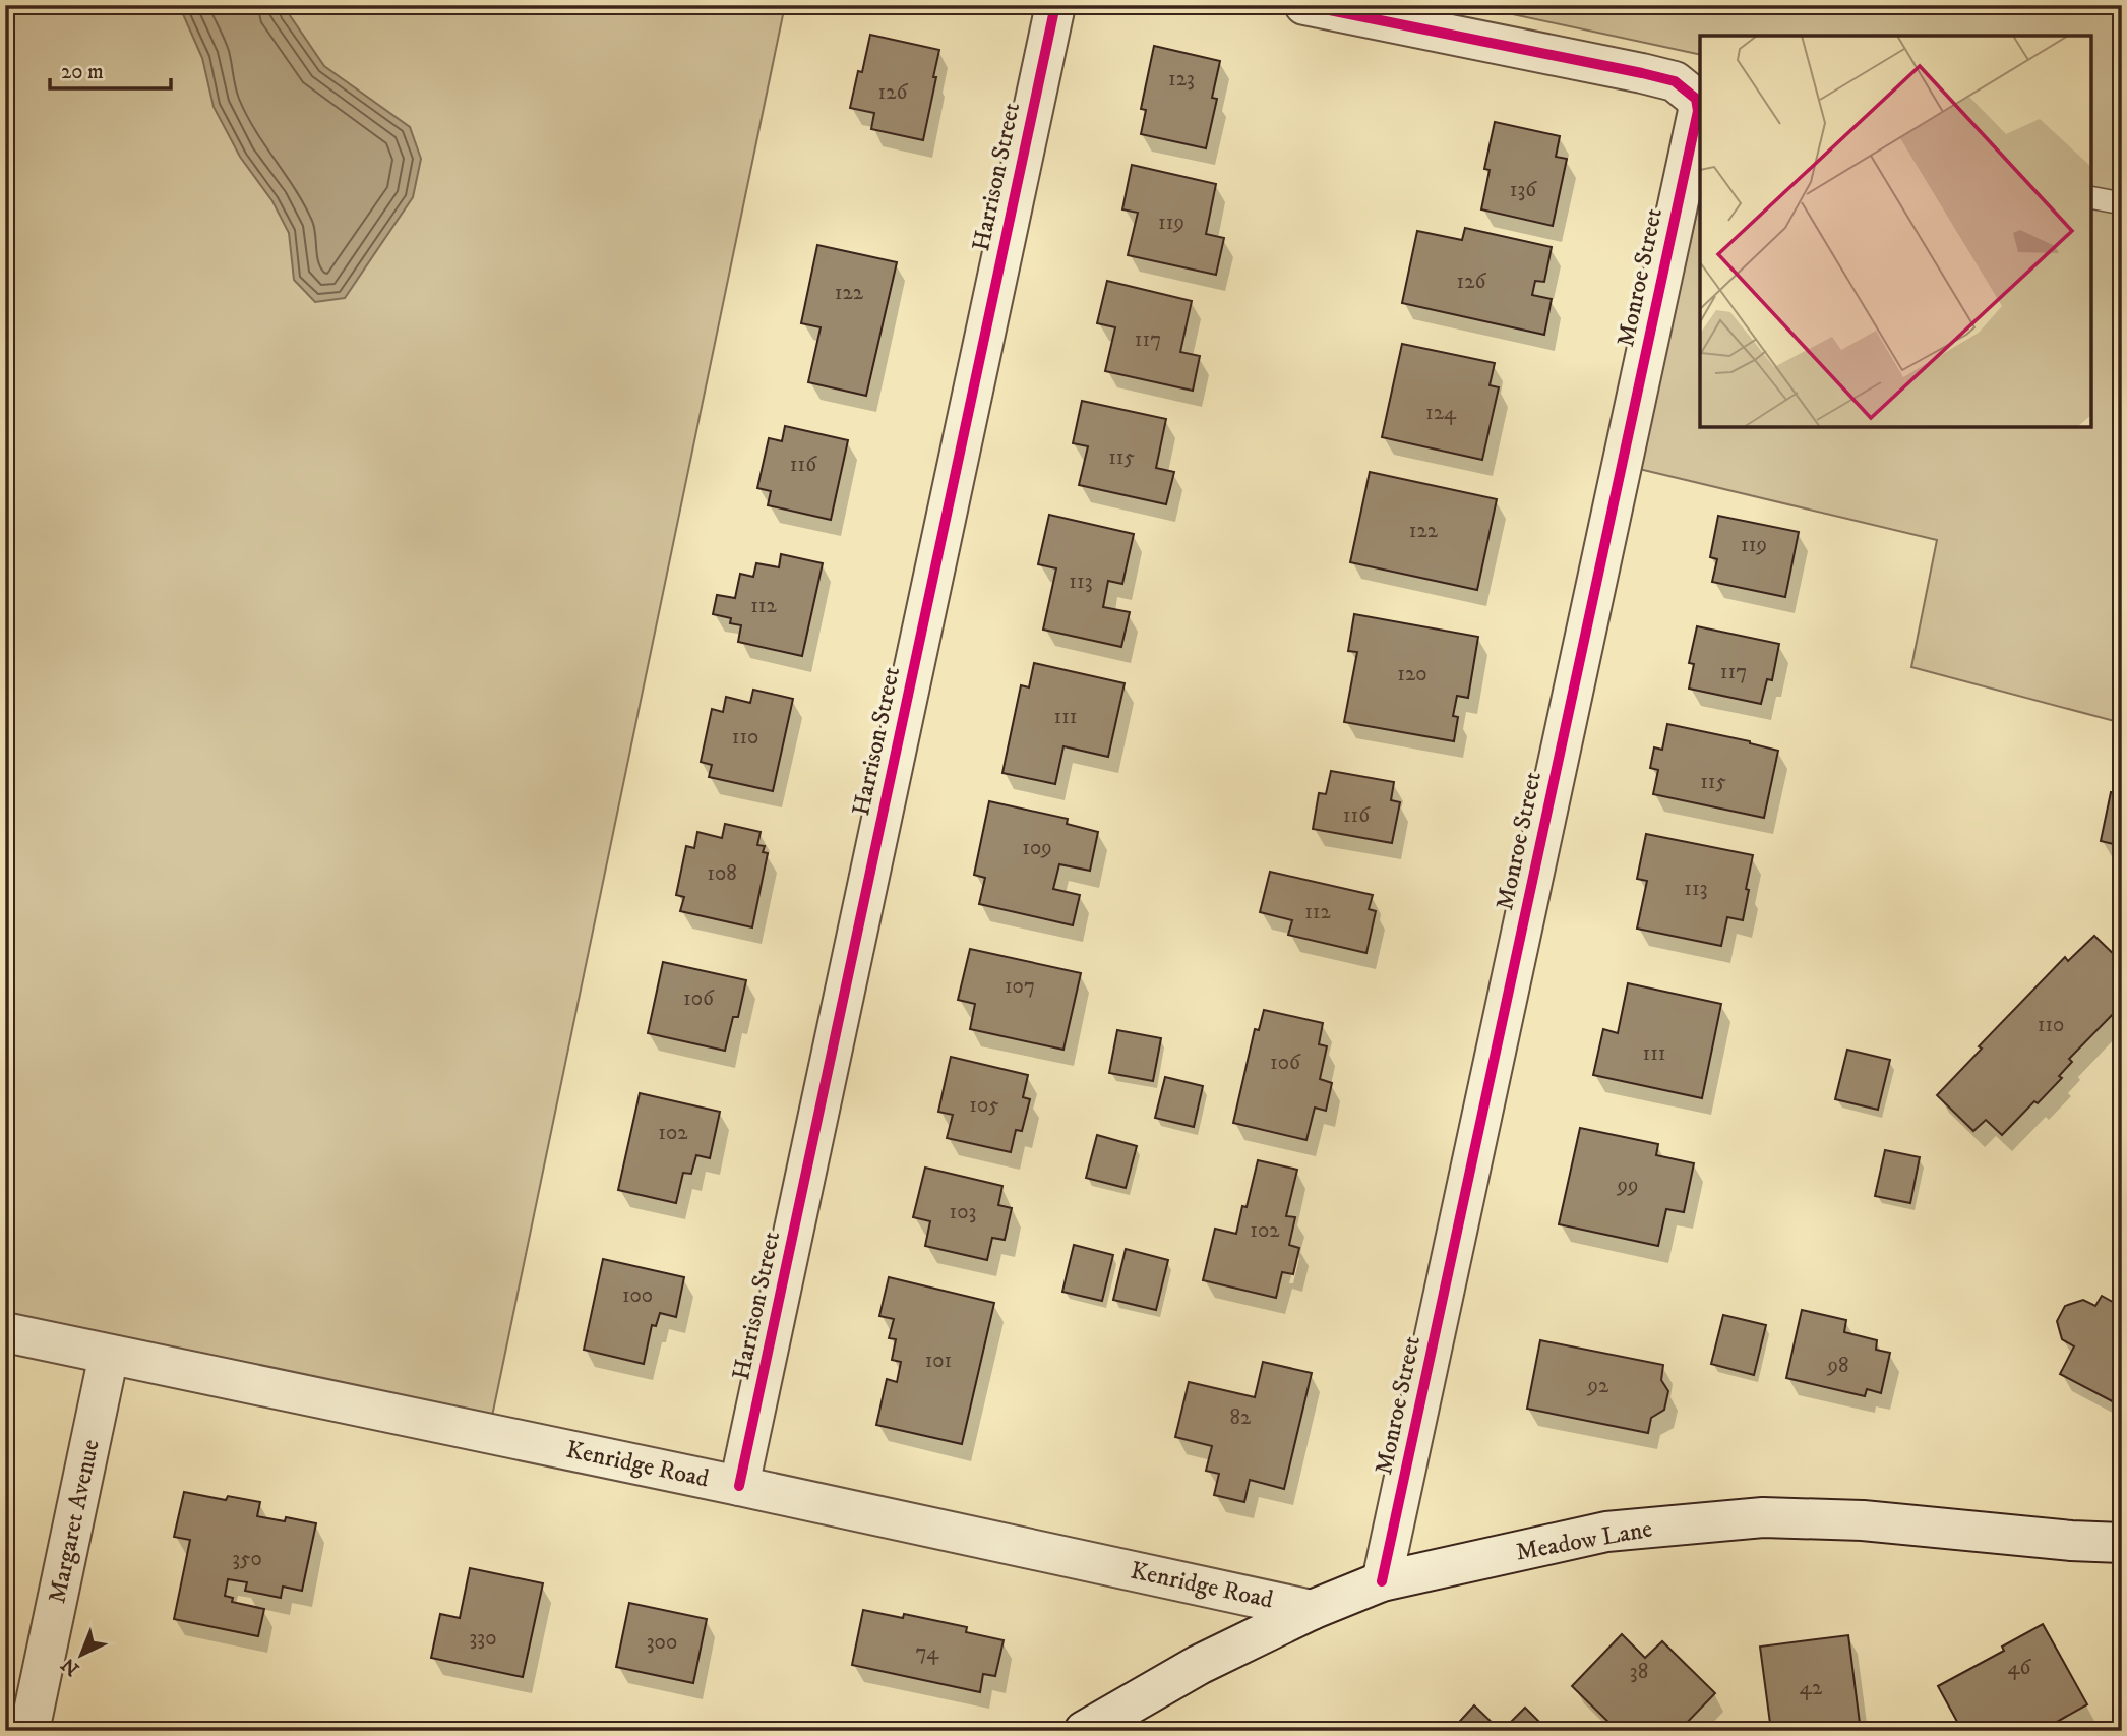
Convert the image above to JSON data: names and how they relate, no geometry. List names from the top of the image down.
{
  "streets": {
    "street": [
      "Harrison Street",
      "Monroe Street",
      "Kenridge Road",
      "Margaret Avenue",
      "Meadow Lane"
    ]
  },
  "crossings": [
    ["Harrison Street", "Kenridge Road"],
    ["Monroe Street", "Meadow Lane"],
    ["Kenridge Road", "Margaret Avenue"],
    ["Kenridge Road", "Meadow Lane"]
  ],
  "house_numbers": [
    "123",
    "126",
    "136",
    "119",
    "126",
    "122",
    "117",
    "124",
    "115",
    "116",
    "122",
    "119",
    "113",
    "112",
    "117",
    "120",
    "111",
    "110",
    "115",
    "116",
    "109",
    "108",
    "113",
    "112",
    "107",
    "106",
    "110",
    "111",
    "106",
    "105",
    "102",
    "99",
    "103",
    "102",
    "100",
    "101",
    "98",
    "92",
    "82",
    "350",
    "330",
    "300",
    "74",
    "46",
    "38",
    "42"
  ],
  "scale_bar": "20 m",
  "north": "bottom left"
}
